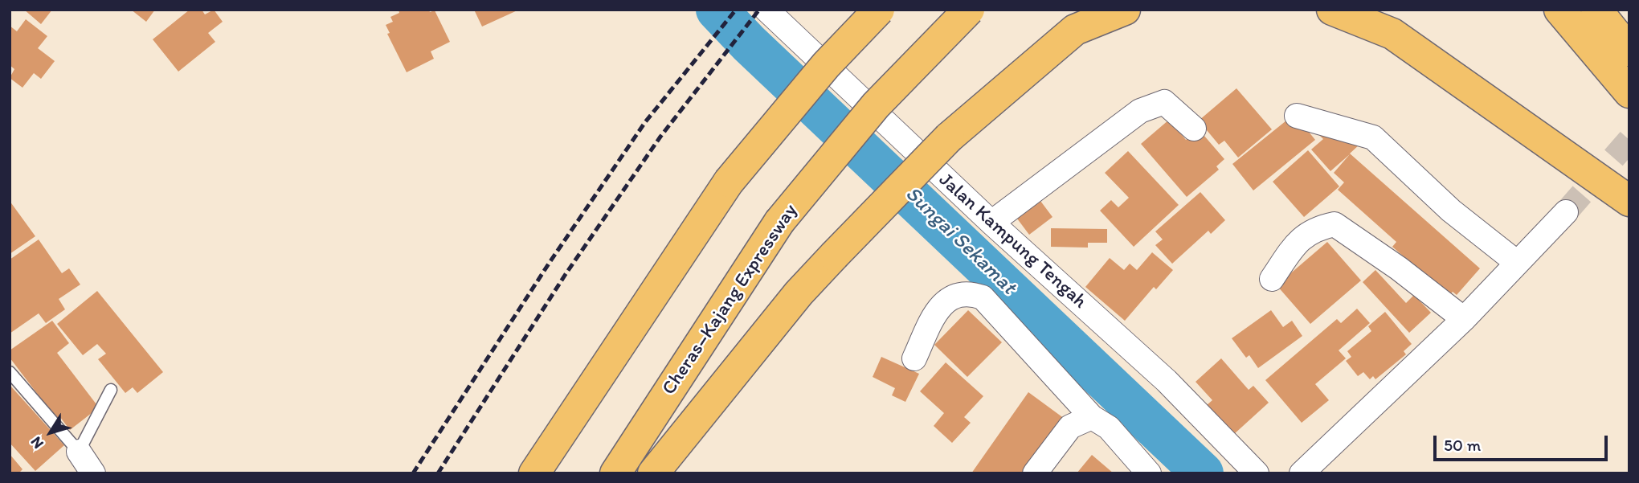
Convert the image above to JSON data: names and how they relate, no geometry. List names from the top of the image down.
{
  "streets": {
    "highway": ["Cheras–Kajang Expressway"],
    "street": ["Jalan Kampung Tengah"]
  },
  "water": ["Sungai Sekamat"],
  "scale_bar": "50 m",
  "north": "bottom left"
}
